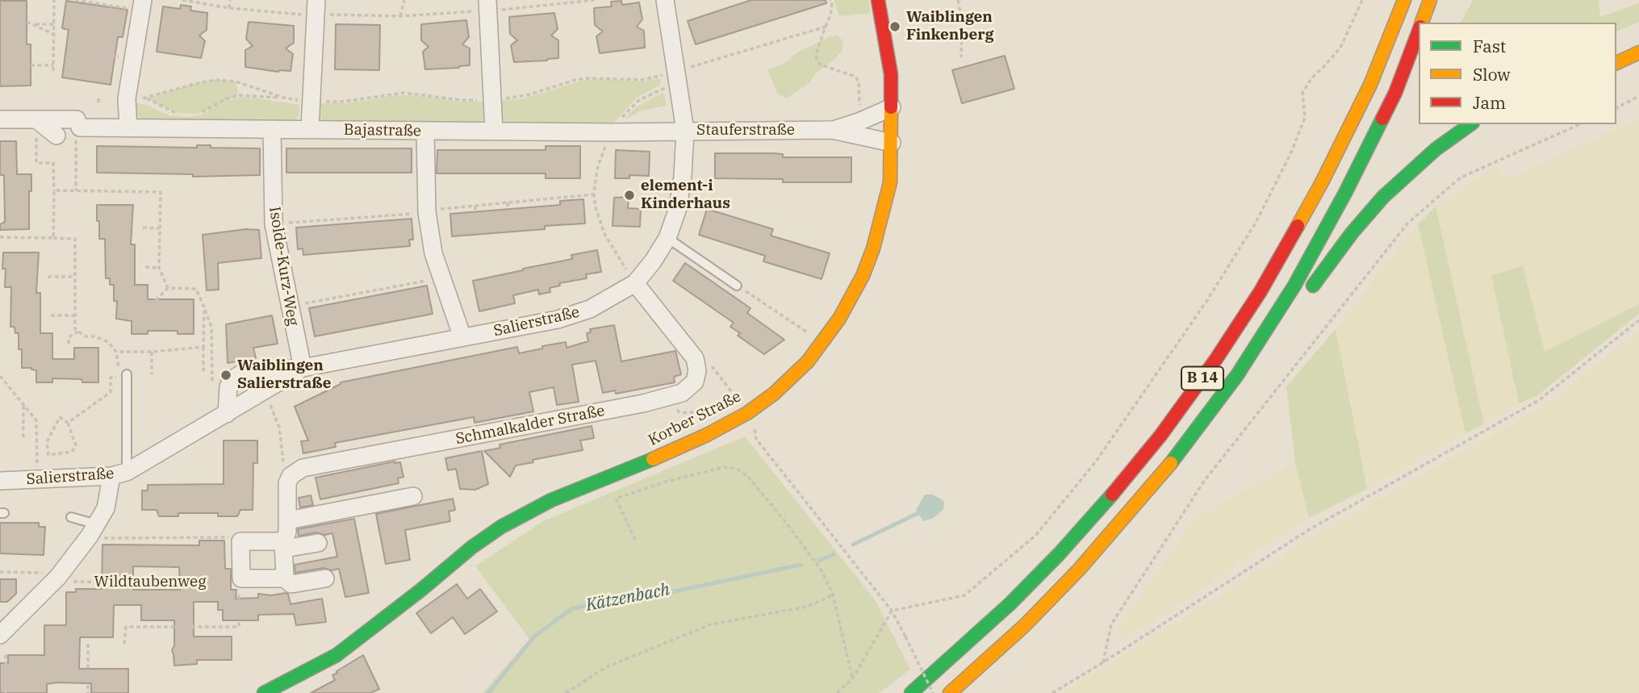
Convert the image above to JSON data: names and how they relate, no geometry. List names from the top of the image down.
{
  "streets": {
    "main road": ["B 14", "Korber Straße"],
    "street": [
      "Bajastraße",
      "Stauferstraße",
      "Isolde-Kurz-Weg",
      "Salierstraße",
      "Schmalkalder Straße"
    ],
    "path": ["Wildtaubenweg"]
  },
  "crossings": [
    ["Bajastraße", "Stauferstraße"],
    ["Bajastraße", "Isolde-Kurz-Weg"],
    ["Bajastraße", "Salierstraße"],
    ["Stauferstraße", "Salierstraße"],
    ["Stauferstraße", "Korber Straße"],
    ["Isolde-Kurz-Weg", "Salierstraße"],
    ["Salierstraße", "Schmalkalder Straße"]
  ],
  "water": ["Kätzenbach"],
  "places": ["Waiblingen Finkenberg", "element-i Kinderhaus", "Waiblingen Salierstraße"],
  "legend": ["Fast", "Slow", "Jam"]
}
